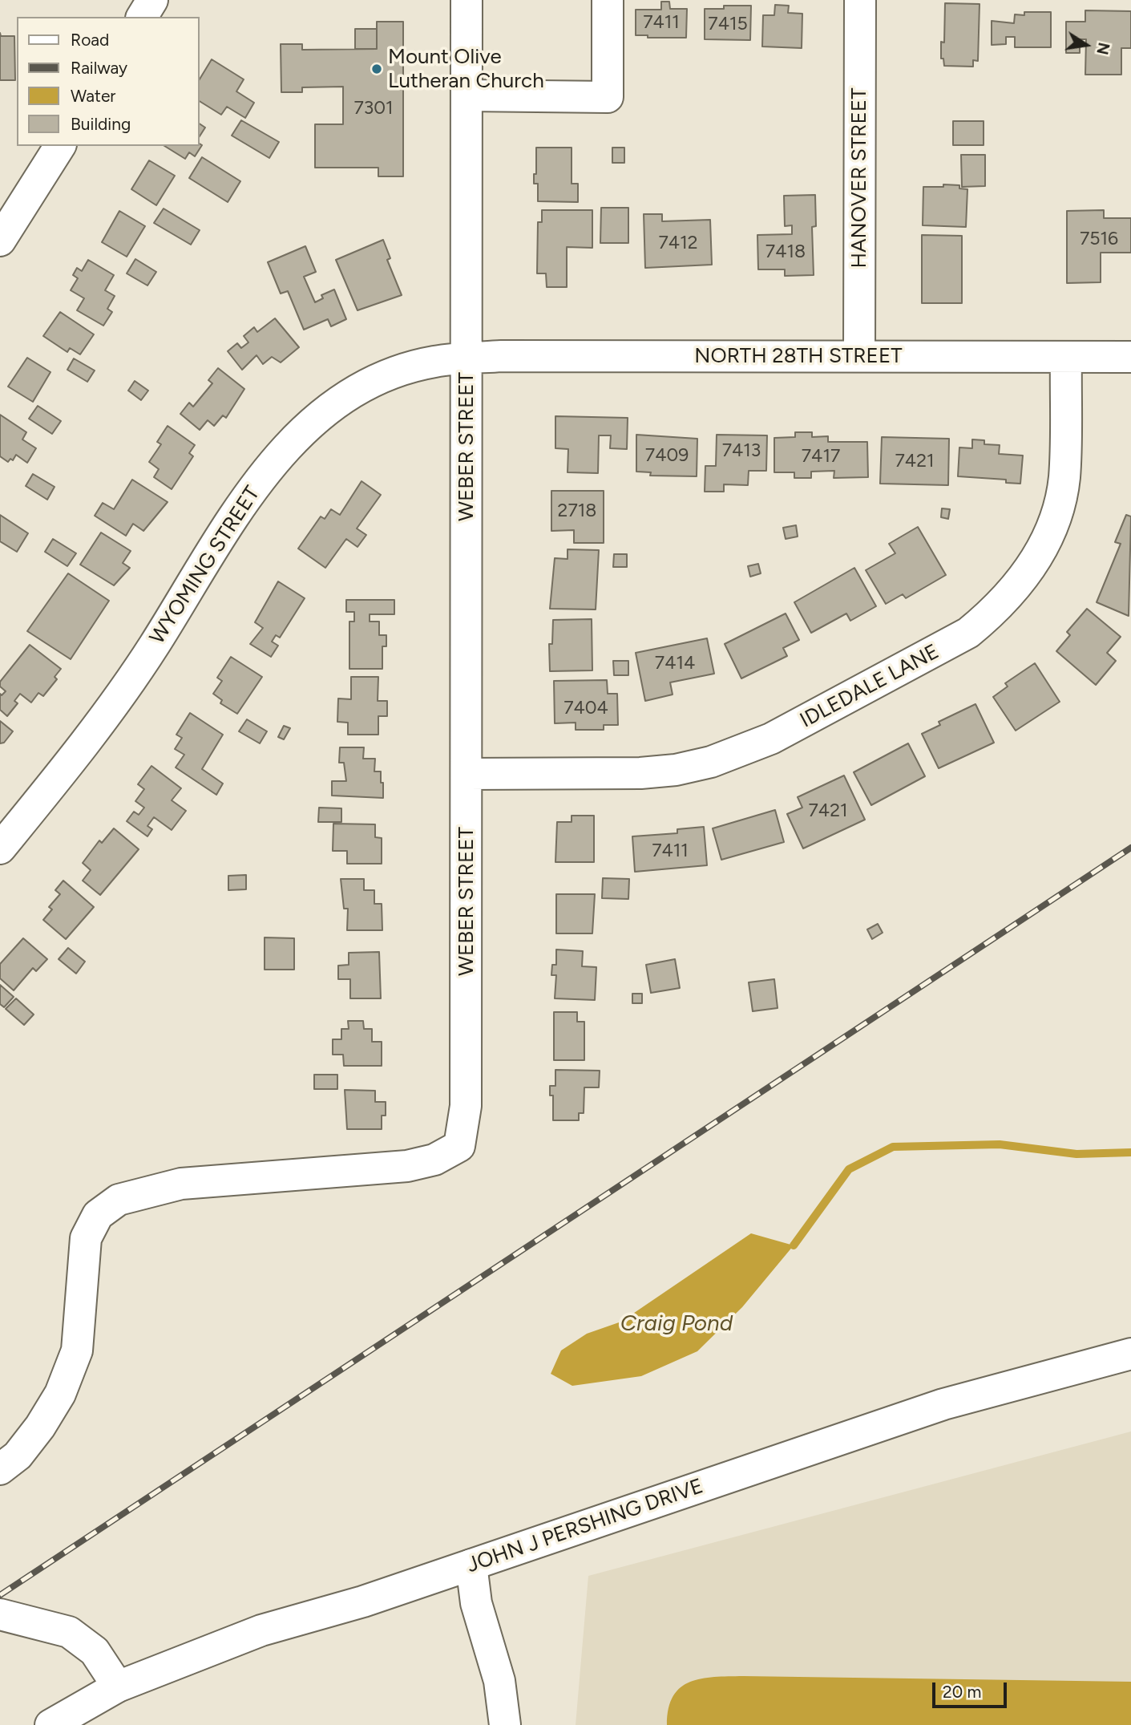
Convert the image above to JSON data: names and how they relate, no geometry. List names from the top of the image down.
{
  "streets": {
    "street": [
      "HANOVER STREET",
      "NORTH 28TH STREET",
      "WEBER STREET",
      "WYOMING STREET",
      "IDLEDALE LANE",
      "JOHN J PERSHING DRIVE"
    ]
  },
  "crossings": [
    ["HANOVER STREET", "NORTH 28TH STREET"],
    ["NORTH 28TH STREET", "WEBER STREET"],
    ["NORTH 28TH STREET", "WYOMING STREET"],
    ["NORTH 28TH STREET", "IDLEDALE LANE"],
    ["WEBER STREET", "WYOMING STREET"],
    ["WEBER STREET", "IDLEDALE LANE"]
  ],
  "water": ["Craig Pond"],
  "places": ["Mount Olive Lutheran Church"],
  "house_numbers": [
    "7411",
    "7415",
    "7301",
    "7516",
    "7412",
    "7418",
    "7413",
    "7409",
    "7417",
    "7421",
    "2718",
    "7414",
    "7404",
    "7421",
    "7411"
  ],
  "legend": [
    "Road",
    "Railway",
    "Water",
    "Building"
  ],
  "scale_bar": "20 m",
  "north": "right"
}
